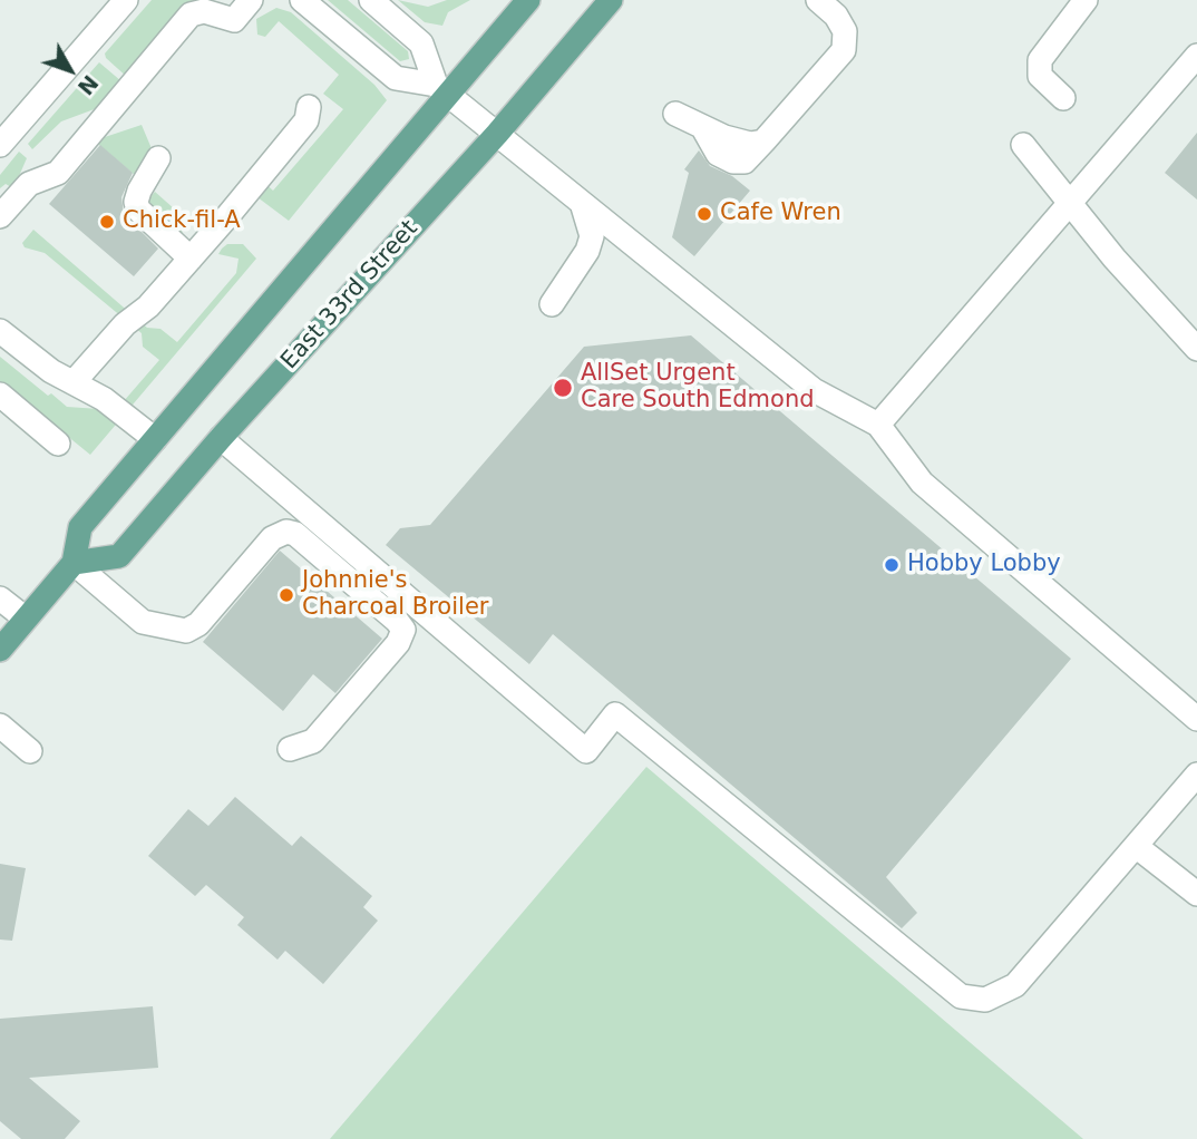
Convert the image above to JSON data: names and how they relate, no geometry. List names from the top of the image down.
{
  "streets": {
    "main road": ["East 33rd Street"]
  },
  "places": [
    "Cafe Wren",
    "Chick-fil-A",
    "AllSet Urgent Care South Edmond",
    "Hobby Lobby",
    "Johnnie's Charcoal Broiler"
  ],
  "north": "bottom right"
}
